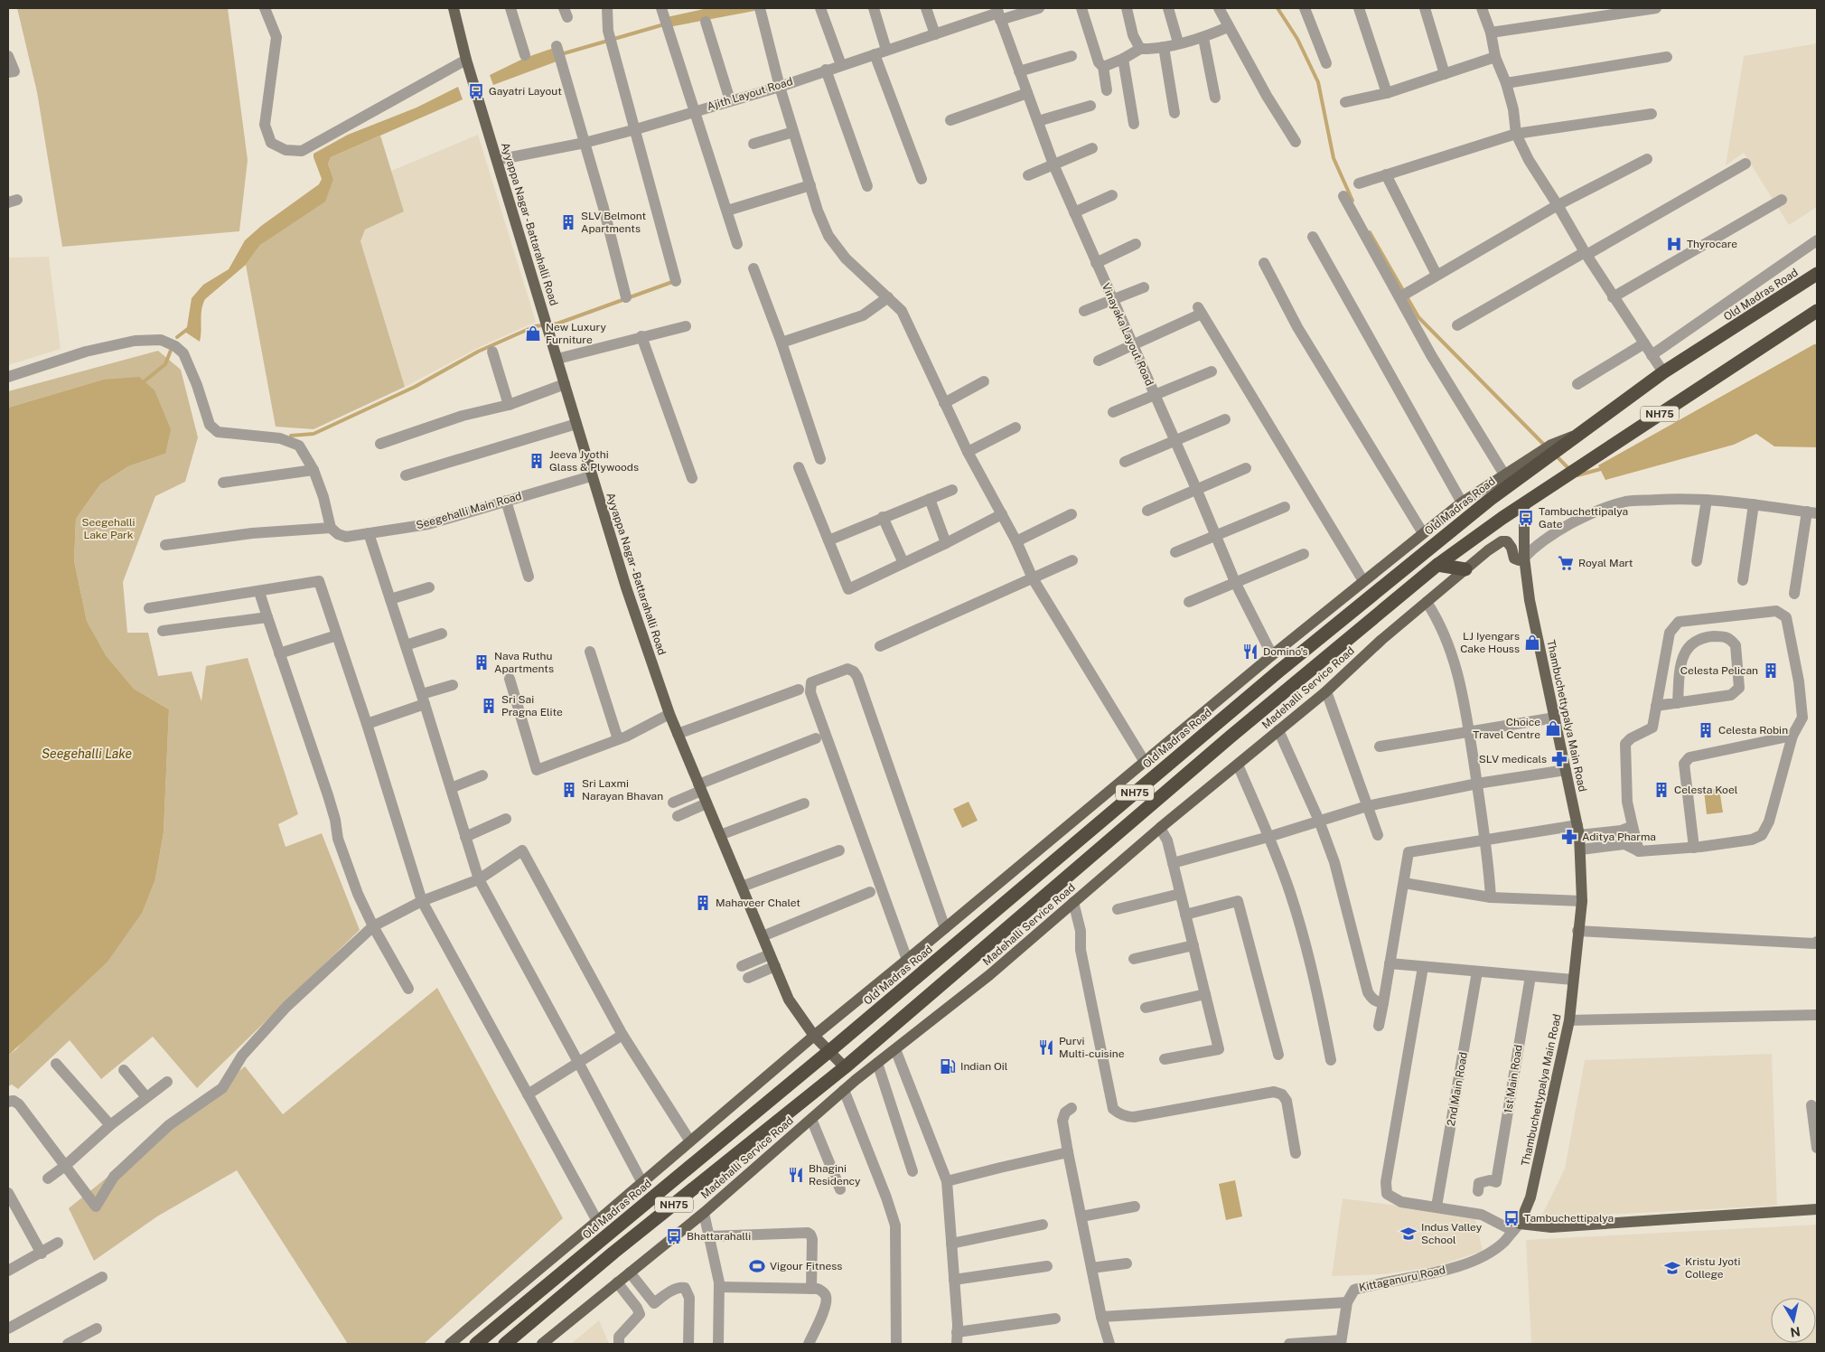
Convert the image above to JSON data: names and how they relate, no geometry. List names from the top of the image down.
{
  "streets": {
    "highway": ["Old Madras Road", "NH75"],
    "main road": ["Ayyappa Nagar - Battarahalli Road", "Madehalli Service Road", "Thambuchettypalya Main Road"],
    "street": [
      "Ajith Layout Road",
      "Vinayaka Layout Road",
      "Seegehalli Main Road",
      "1st Main Road",
      "2nd Main Road",
      "Kittaganuru Road"
    ]
  },
  "crossings": [
    ["Ajith Layout Road", "Ayyappa Nagar - Battarahalli Road"],
    ["Ajith Layout Road", "Vinayaka Layout Road"],
    ["Ayyappa Nagar - Battarahalli Road", "Old Madras Road"],
    ["Ayyappa Nagar - Battarahalli Road", "NH75"],
    ["Ayyappa Nagar - Battarahalli Road", "Seegehalli Main Road"],
    ["NH75", "Thambuchettypalya Main Road"],
    ["Madehalli Service Road", "Thambuchettypalya Main Road"],
    ["Thambuchettypalya Main Road", "Kittaganuru Road"]
  ],
  "water": ["Seegehalli Lake"],
  "parks": ["Seegehalli Lake Park"],
  "places": {
    "bus stop": [
      "Gayatri Layout",
      "Tambuchettipalya Gate",
      "Tambuchettipalya",
      "Bhattarahalli"
    ],
    "building": [
      "SLV Belmont Apartments",
      "Jeeva Jyothi Glass & Plywoods",
      "Nava Ruthu Apartments",
      "Celesta Pelican",
      "Sri Sai Pragna Elite",
      "Celesta Robin",
      "Sri Laxmi Narayan Bhavan",
      "Celesta Koel",
      "Mahaveer Chalet"
    ],
    "hospital": ["Thyrocare"],
    "shop": ["New Luxury Furniture", "LJ Iyengars Cake Houss", "Choice Travel Centre"],
    "supermarket": ["Royal Mart"],
    "restaurant": ["Domino's", "Purvi Multi-cuisine", "Bhagini Residency"],
    "pharmacy": ["SLV medicals", "Aditya Pharma"],
    "fuel station": ["Indian Oil"],
    "school or university": ["Indus Valley School", "Kristu Jyoti College"],
    "sports": ["Vigour Fitness"]
  },
  "north": "bottom"
}
